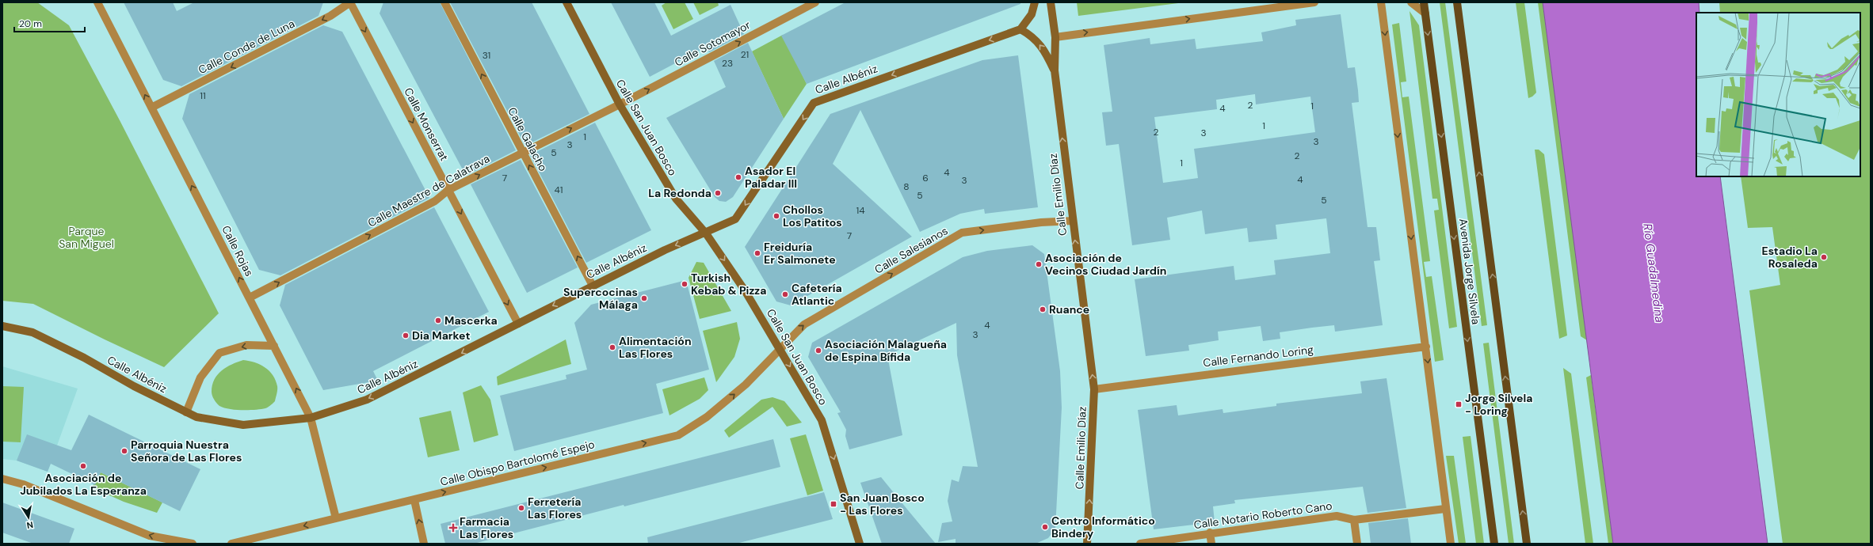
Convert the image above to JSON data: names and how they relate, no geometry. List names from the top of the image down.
{
  "streets": {
    "main road": ["Avenida Jorge Silvela"],
    "street": [
      "Calle Sotomayor",
      "Calle Conde de Luna",
      "Calle Albéniz",
      "Calle Monserrat",
      "Calle San Juan Bosco",
      "Calle Galacho",
      "Calle Maestre de Calatrava",
      "Calle Emilio Díaz",
      "Calle Salesianos",
      "Calle Rojas",
      "Calle Fernando Loring",
      "Calle Obispo Bartolomé Espejo",
      "Calle Notario Roberto Cano"
    ]
  },
  "crossings": [
    ["Calle Sotomayor", "Calle San Juan Bosco"],
    ["Calle Sotomayor", "Calle Maestre de Calatrava"],
    ["Calle Conde de Luna", "Calle Monserrat"],
    ["Calle Conde de Luna", "Calle Rojas"],
    ["Calle Albéniz", "Calle Monserrat"],
    ["Calle Albéniz", "Calle San Juan Bosco"],
    ["Calle Albéniz", "Calle Galacho"],
    ["Calle Albéniz", "Calle Emilio Díaz"],
    ["Calle Albéniz", "Calle Rojas"],
    ["Calle Monserrat", "Calle Maestre de Calatrava"],
    ["Calle San Juan Bosco", "Calle Maestre de Calatrava"],
    ["Calle San Juan Bosco", "Calle Salesianos"],
    ["Calle San Juan Bosco", "Calle Obispo Bartolomé Espejo"],
    ["Calle Galacho", "Calle Maestre de Calatrava"],
    ["Calle Maestre de Calatrava", "Calle Rojas"],
    ["Calle Emilio Díaz", "Calle Salesianos"],
    ["Calle Emilio Díaz", "Calle Fernando Loring"],
    ["Calle Salesianos", "Calle Obispo Bartolomé Espejo"],
    ["Calle Rojas", "Calle Obispo Bartolomé Espejo"]
  ],
  "one_way": [
    "Calle Sotomayor",
    "Calle Conde de Luna",
    "Calle Albéniz",
    "Calle Monserrat",
    "Calle San Juan Bosco",
    "Calle Galacho",
    "Calle Maestre de Calatrava",
    "Calle Emilio Díaz",
    "Calle Salesianos",
    "Calle Rojas"
  ],
  "water": ["Río Guadalmedina"],
  "parks": ["Parque San Miguel"],
  "places": {
    "other": [
      "Asador El Paladar III",
      "La Redonda",
      "Chollos Los Patitos",
      "Freiduría Er Salmonete",
      "Estadio La Rosaleda",
      "Asociación de Vecinos Ciudad Jardín",
      "Turkish Kebab & Pizza",
      "Cafetería Atlantic",
      "Supercocinas Málaga",
      "Ruance",
      "Mascerka",
      "Dia Market",
      "Alimentación Las Flores",
      "Asociación Malagueña de Espina Bífida",
      "Parroquia Nuestra Señora de Las Flores",
      "Asociación de Jubilados La Esperanza",
      "Ferretería Las Flores",
      "Centro Informático Bindery"
    ],
    "transit": ["Jorge Silvela - Loring", "San Juan Bosco - Las Flores"],
    "health": ["Farmacia Las Flores"]
  },
  "house_numbers": [
    "21",
    "31",
    "23",
    "11",
    "2",
    "1",
    "4",
    "1",
    "2",
    "3",
    "1",
    "3",
    "3",
    "5",
    "2",
    "1",
    "4",
    "7",
    "6",
    "4",
    "3",
    "8",
    "41",
    "5",
    "5",
    "14",
    "7",
    "4",
    "3"
  ],
  "scale_bar": "20 m",
  "north": "bottom"
}
